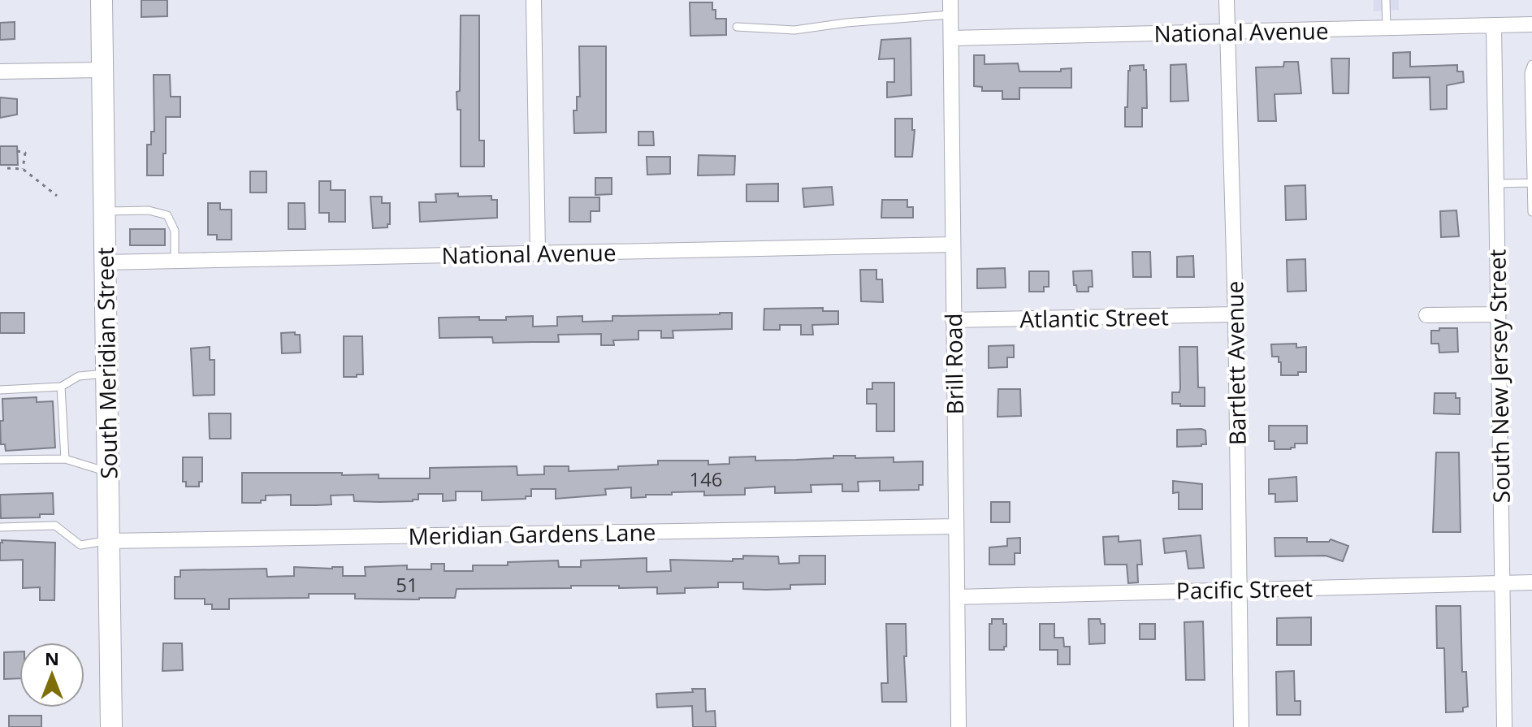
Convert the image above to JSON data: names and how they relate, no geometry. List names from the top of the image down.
{
  "streets": {
    "main road": ["South Meridian Street"],
    "street": [
      "National Avenue",
      "Atlantic Street",
      "Bartlett Avenue",
      "Brill Road",
      "South New Jersey Street",
      "Meridian Gardens Lane",
      "Pacific Street"
    ]
  },
  "crossings": [
    ["National Avenue", "South Meridian Street"],
    ["National Avenue", "Bartlett Avenue"],
    ["National Avenue", "Brill Road"],
    ["National Avenue", "South New Jersey Street"],
    ["Atlantic Street", "Bartlett Avenue"],
    ["Atlantic Street", "Brill Road"],
    ["South Meridian Street", "Meridian Gardens Lane"],
    ["Bartlett Avenue", "Pacific Street"],
    ["Brill Road", "Meridian Gardens Lane"],
    ["Brill Road", "Pacific Street"],
    ["South New Jersey Street", "Pacific Street"]
  ],
  "house_numbers": ["146", "51"],
  "north": "top"
}
